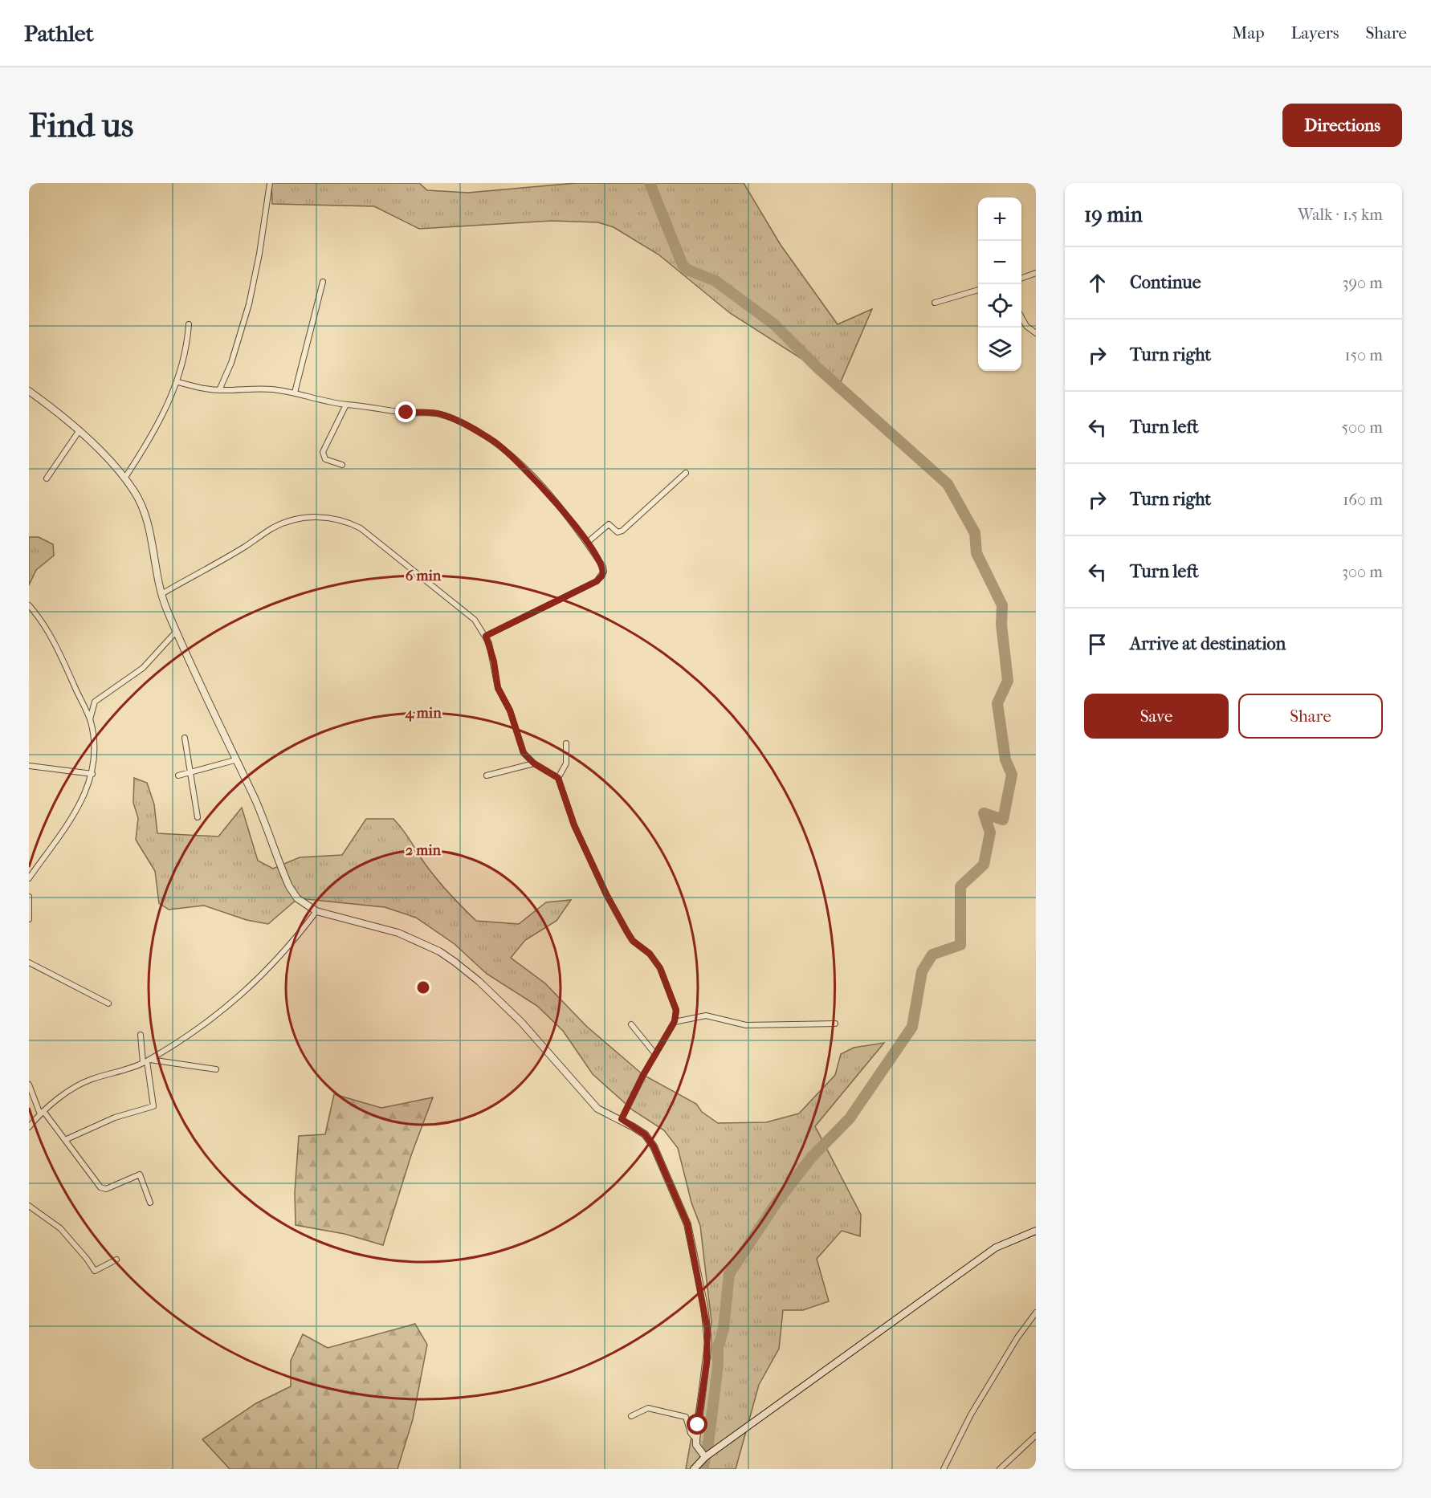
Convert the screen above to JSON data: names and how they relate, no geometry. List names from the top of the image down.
{
  "page": {
    "header": "Pathlet",
    "nav": ["Map", "Layers", "Share"],
    "buttons": [
      "Directions",
      ["Save", "Share"]
    ],
    "title": "Find us",
    "heading": ["19 min", "Walk · 1.5 km"],
    "map_buttons": ["+", "−"],
    "list": [
      ["Continue", "390 m"],
      ["Turn right", "150 m"],
      ["Turn left", "500 m"],
      ["Turn right", "160 m"],
      ["Turn left", "300 m"],
      "Arrive at destination"
    ]
  },
  "rings": ["6 min", "4 min", "2 min"]
}
